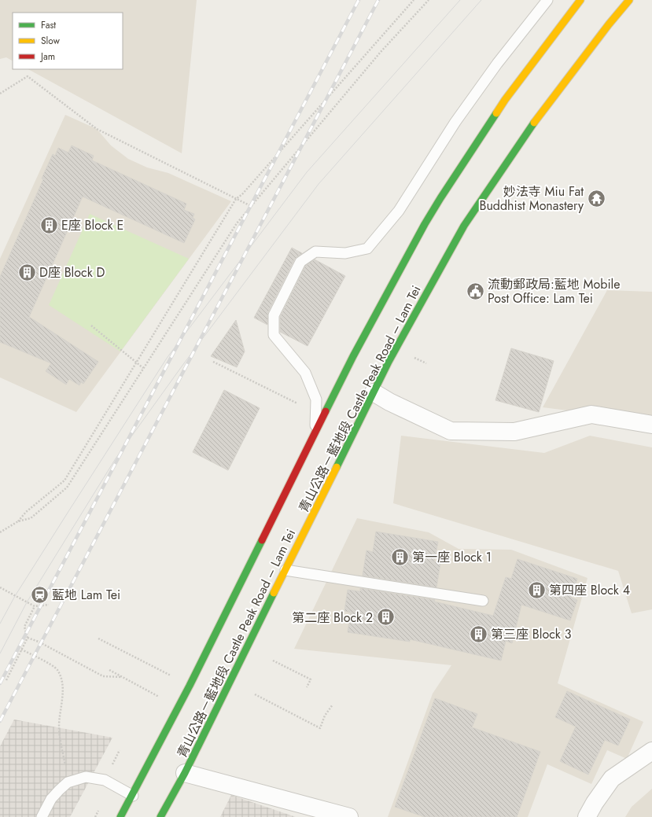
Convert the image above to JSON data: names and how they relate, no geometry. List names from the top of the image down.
{
  "streets": {
    "main road": ["青山公路－藍地段 Castle Peak Road – Lam Tei"]
  },
  "places": {
    "temple": ["妙法寺 Miu Fat Buddhist Monastery"],
    "building": [
      "E座 Block E",
      "D座 Block D",
      "第一座 Block 1",
      "第四座 Block 4",
      "第二座 Block 2",
      "第三座 Block 3"
    ],
    "public building": ["流動郵政局:藍地 Mobile Post Office: Lam Tei"],
    "station": ["藍地 Lam Tei"]
  },
  "legend": ["Fast", "Slow", "Jam"]
}
